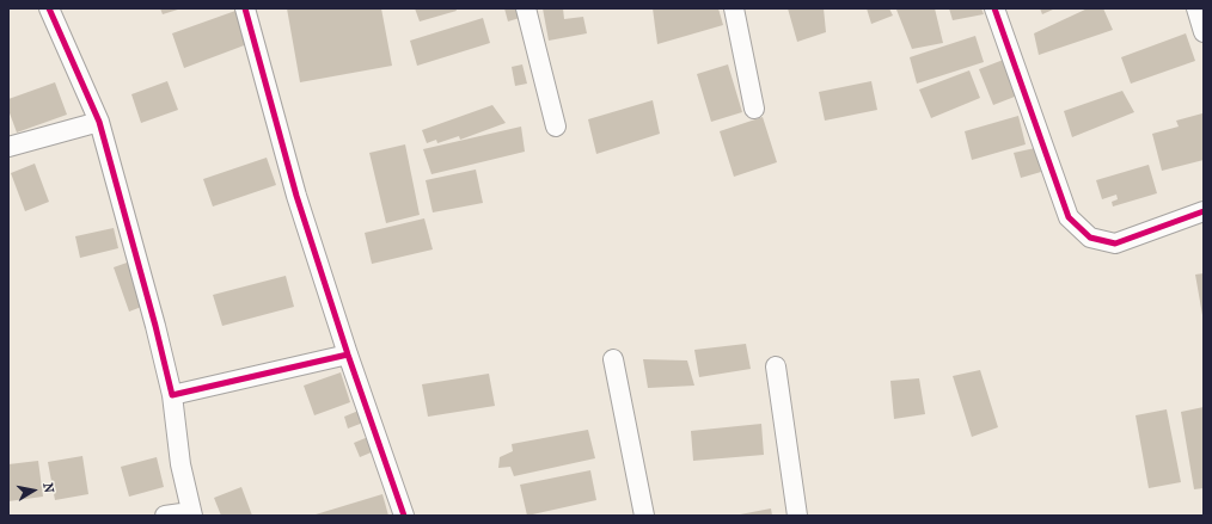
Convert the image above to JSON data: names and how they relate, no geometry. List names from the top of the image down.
{
  "north": "right"
}
